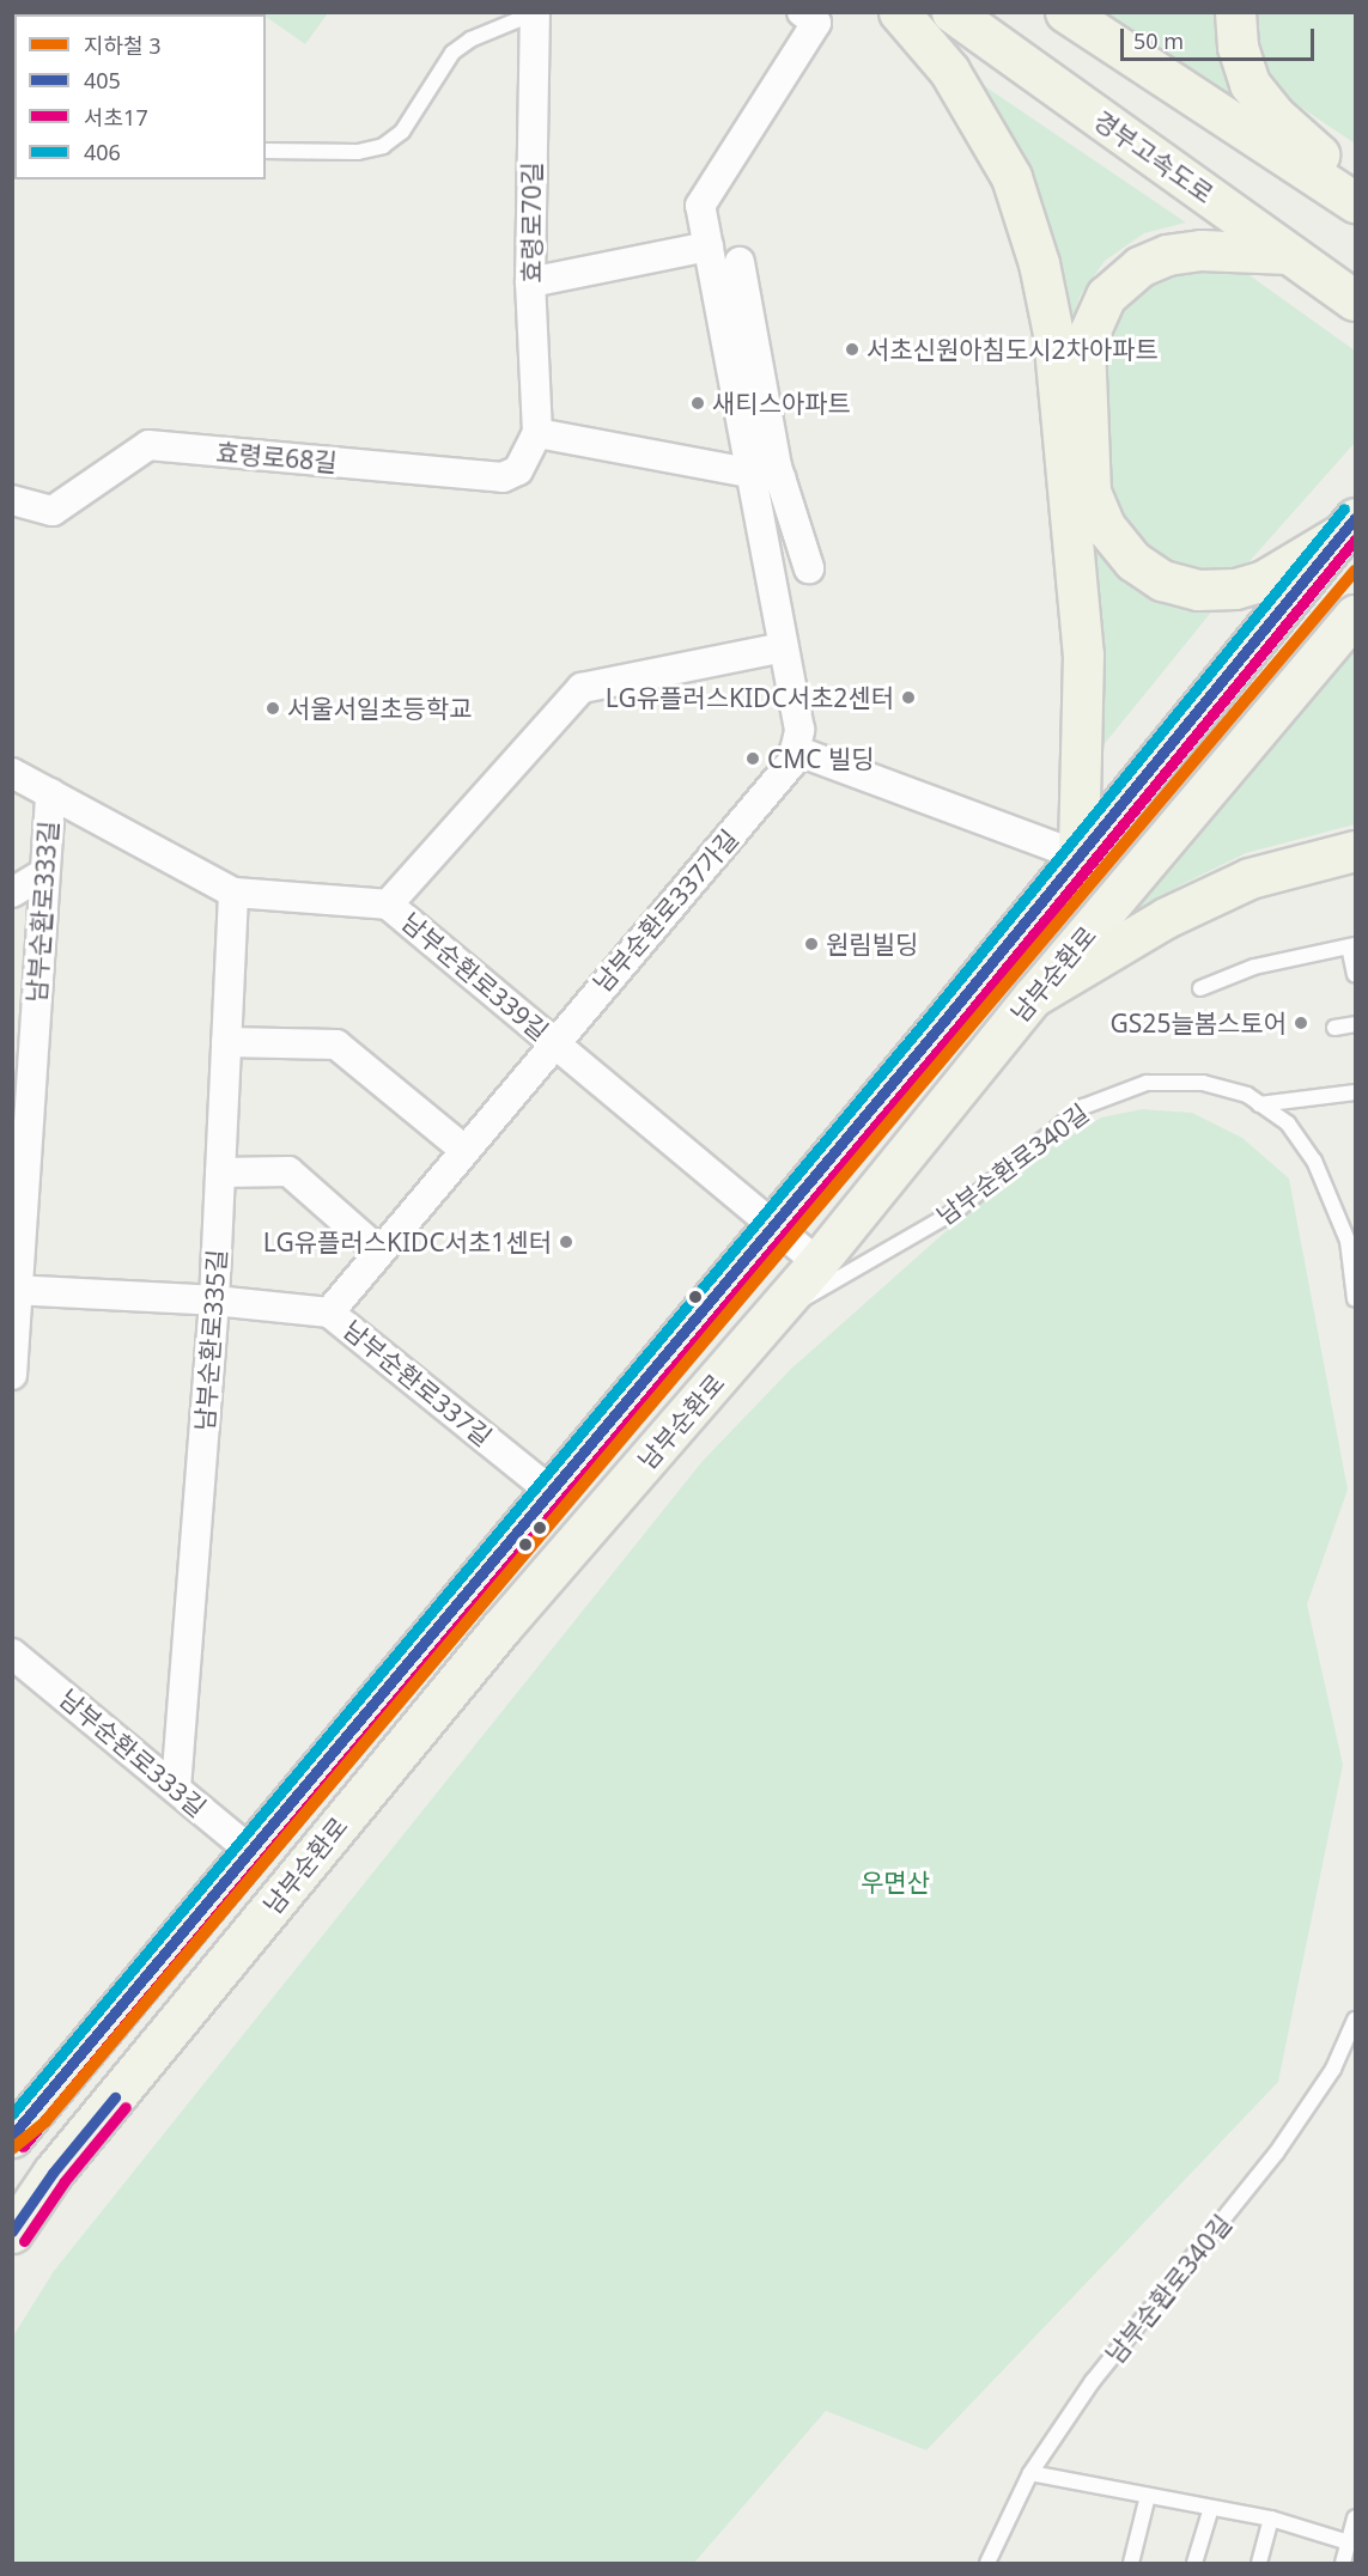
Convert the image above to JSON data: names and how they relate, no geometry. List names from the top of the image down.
{
  "streets": {
    "highway": ["경부고속도로"],
    "main road": ["남부순환로"],
    "street": [
      "효령로70길",
      "효령로68길",
      "남부순환로337가길",
      "남부순환로333길",
      "남부순환로339길",
      "남부순환로335길",
      "남부순환로337길"
    ],
    "lane": ["남부순환로340길"]
  },
  "crossings": [
    ["효령로70길", "효령로68길"],
    ["남부순환로337가길", "남부순환로339길"],
    ["남부순환로337가길", "남부순환로337길"],
    ["남부순환로333길", "남부순환로"],
    ["남부순환로333길", "남부순환로339길"],
    ["남부순환로333길", "남부순환로335길"],
    ["남부순환로333길", "남부순환로337길"],
    ["남부순환로", "남부순환로339길"],
    ["남부순환로", "남부순환로340길"],
    ["남부순환로", "남부순환로337길"],
    ["남부순환로339길", "남부순환로335길"],
    ["남부순환로335길", "남부순환로337길"]
  ],
  "parks": ["우면산"],
  "places": [
    "서초신원아침도시2차아파트",
    "새티스아파트",
    "LG유플러스KIDC서초2센터",
    "서울서일초등학교",
    "CMC 빌딩",
    "원림빌딩",
    "GS25늘봄스토어",
    "LG유플러스KIDC서초1센터"
  ],
  "lines": [
    "transit line 406",
    "transit line 405",
    "transit line 서초17",
    "metro line 3"
  ],
  "legend": [
    "지하철 3",
    "405",
    "서초17",
    "406"
  ],
  "scale_bar": "50 m"
}
